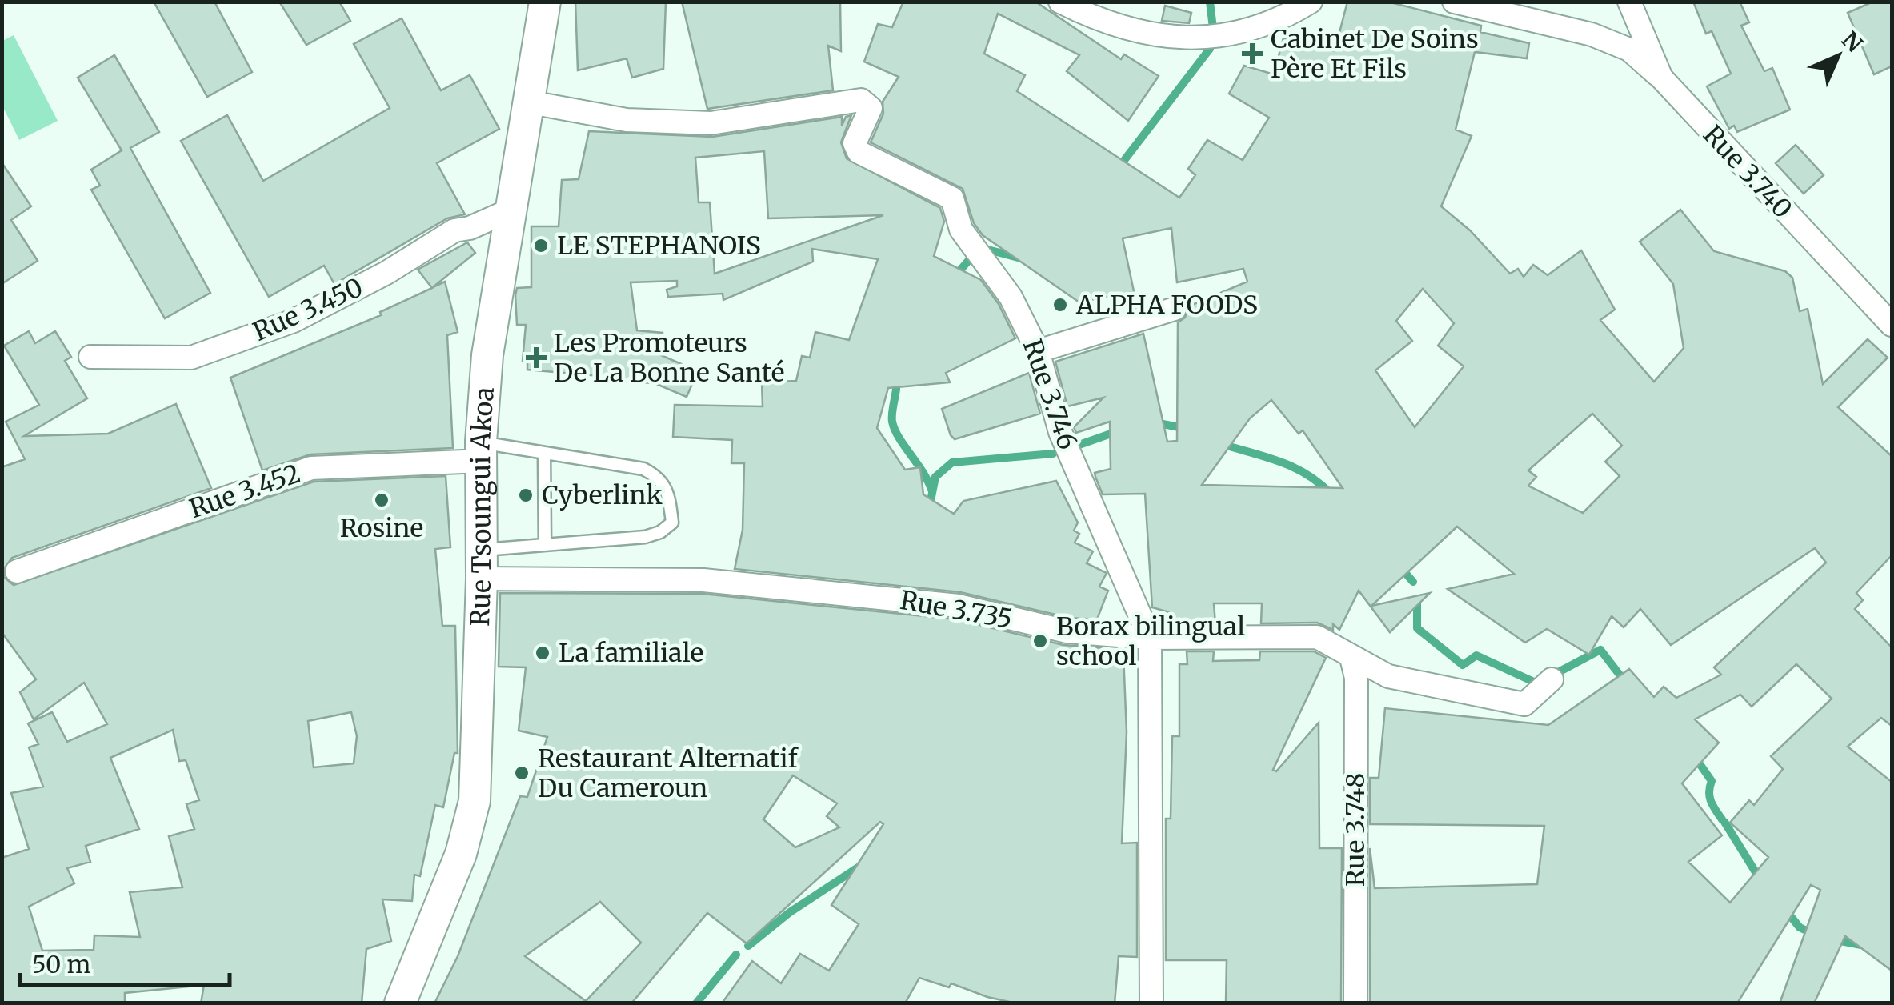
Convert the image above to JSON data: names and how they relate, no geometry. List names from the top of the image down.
{
  "streets": {
    "main road": ["Rue Tsoungui Akoa"],
    "street": [
      "Rue 3.740",
      "Rue 3.450",
      "Rue 3.746",
      "Rue 3.452",
      "Rue 3.735",
      "Rue 3.748"
    ]
  },
  "crossings": [
    ["Rue 3.450", "Rue Tsoungui Akoa"],
    ["Rue 3.746", "Rue Tsoungui Akoa"],
    ["Rue 3.746", "Rue 3.735"],
    ["Rue 3.452", "Rue Tsoungui Akoa"],
    ["Rue Tsoungui Akoa", "Rue 3.735"],
    ["Rue 3.735", "Rue 3.748"]
  ],
  "places": {
    "health": ["Cabinet De Soins Père Et Fils", "Les Promoteurs De La Bonne Santé"],
    "other": [
      "LE STEPHANOIS",
      "ALPHA FOODS",
      "Cyberlink",
      "Rosine",
      "Borax bilingual school",
      "La familiale",
      "Restaurant Alternatif Du Cameroun"
    ]
  },
  "scale_bar": "50 m",
  "north": "top right"
}
